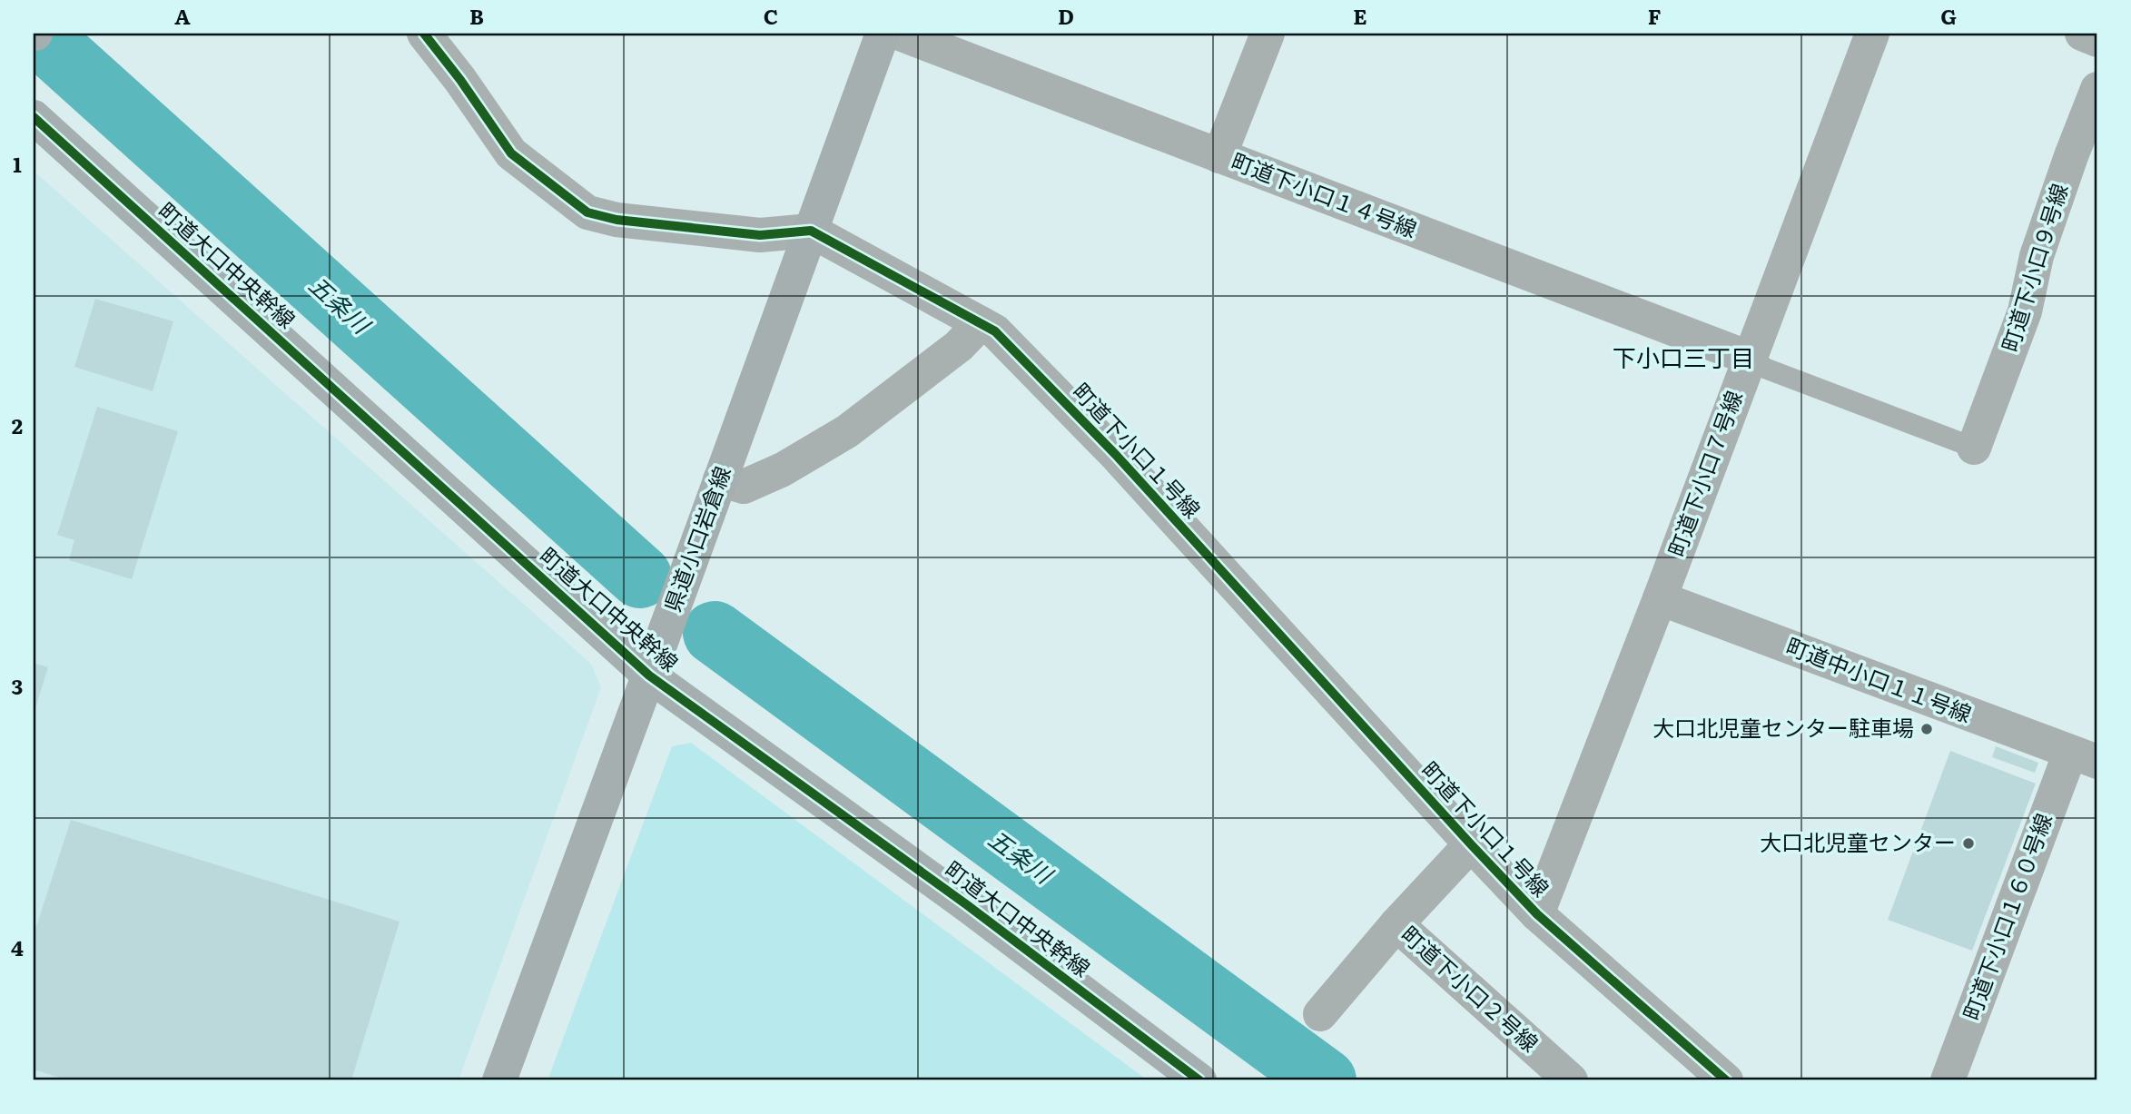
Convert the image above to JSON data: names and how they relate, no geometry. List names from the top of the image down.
{
  "streets": {
    "street": [
      "町道下小口１４号線",
      "町道大口中央幹線",
      "町道下小口９号線",
      "町道下小口１号線",
      "町道下小口７号線",
      "県道小口岩倉線",
      "町道中小口１１号線",
      "町道下小口１６０号線",
      "町道下小口２号線"
    ]
  },
  "crossings": [
    ["町道下小口１４号線", "町道下小口７号線"],
    ["町道大口中央幹線", "県道小口岩倉線"],
    ["町道下小口１号線", "町道下小口７号線"],
    ["町道下小口１号線", "県道小口岩倉線"],
    ["町道下小口７号線", "町道中小口１１号線"],
    ["町道中小口１１号線", "町道下小口１６０号線"]
  ],
  "districts": ["下小口三丁目"],
  "water": ["五条川"],
  "places": ["大口北児童センター駐車場", "大口北児童センター"],
  "grid": {
    "columns": [
      "A",
      "B",
      "C",
      "D",
      "E",
      "F",
      "G"
    ],
    "rows": [
      "1",
      "2",
      "3",
      "4"
    ]
  }
}
